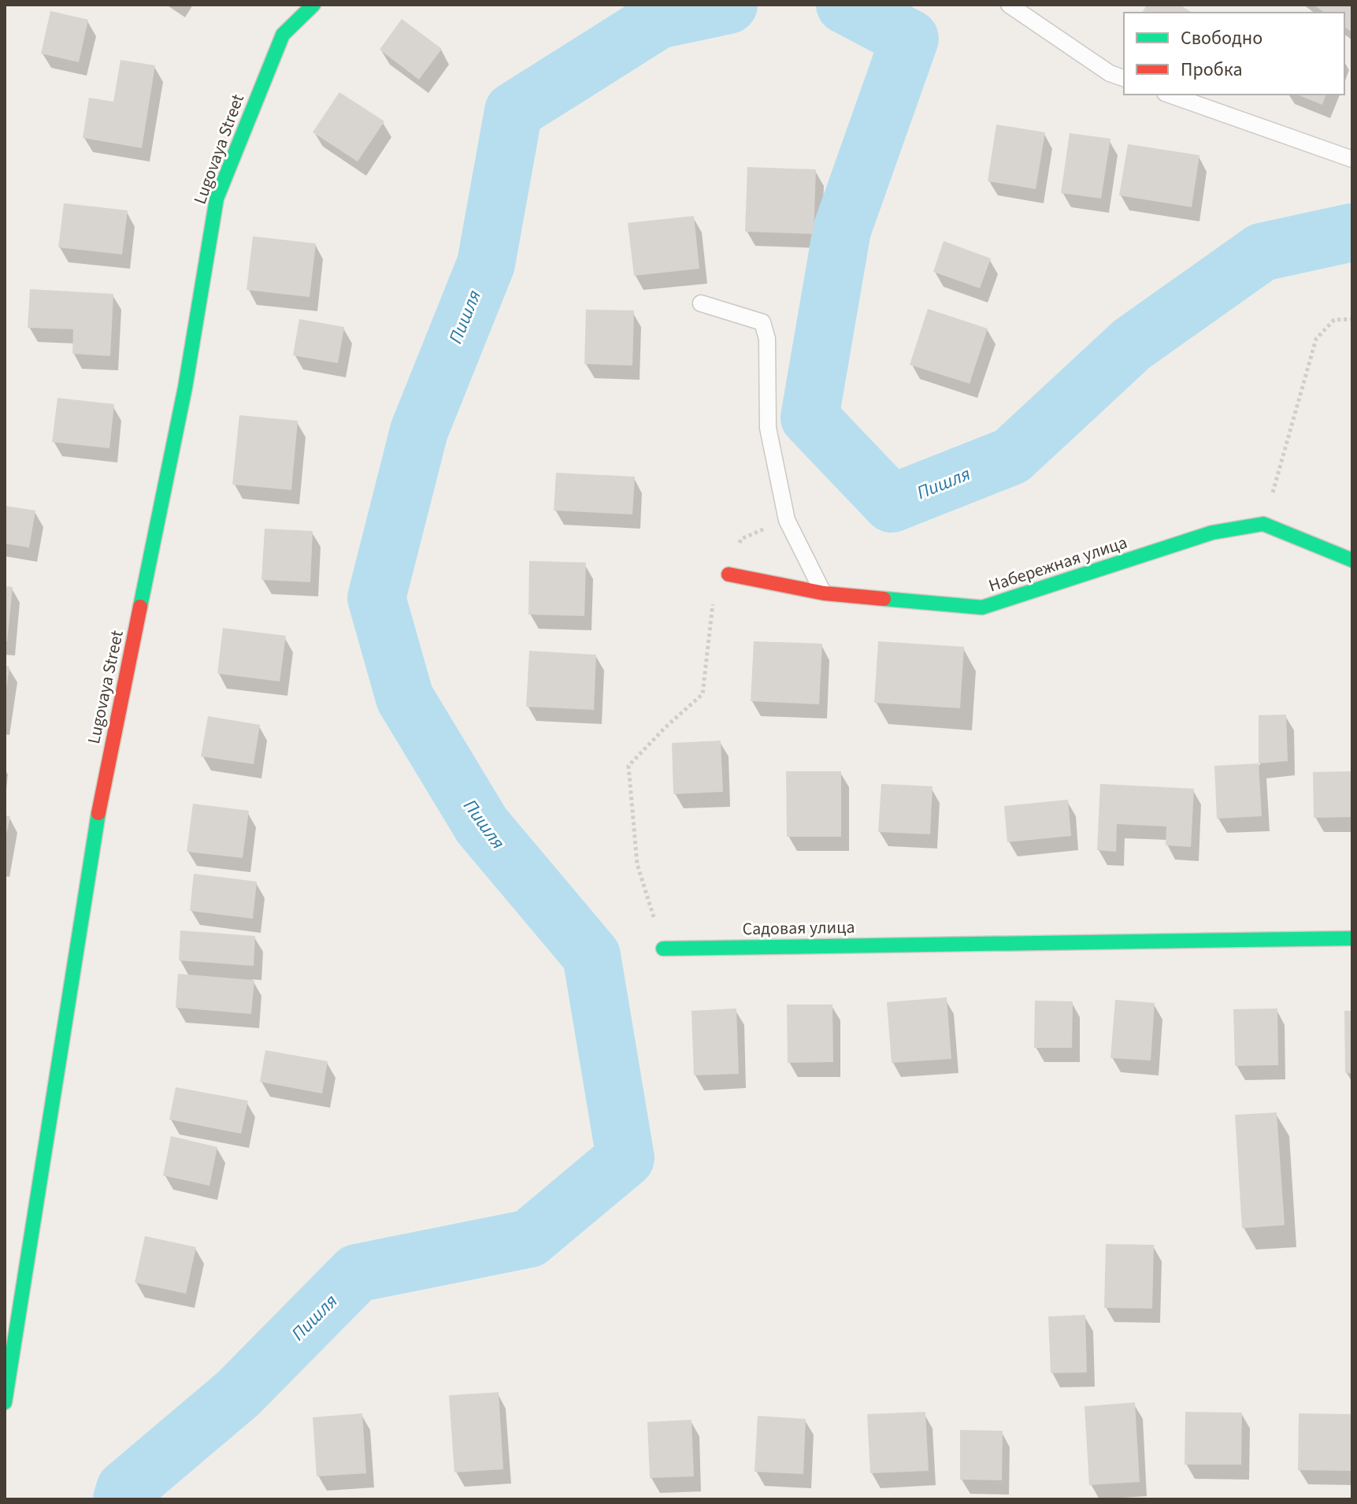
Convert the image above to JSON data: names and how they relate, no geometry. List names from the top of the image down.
{
  "streets": {
    "street": ["Lugovaya Street", "Набережная улица", "Садовая улица"]
  },
  "water": ["Пишля"],
  "legend": ["Свободно", "Пробка"]
}
